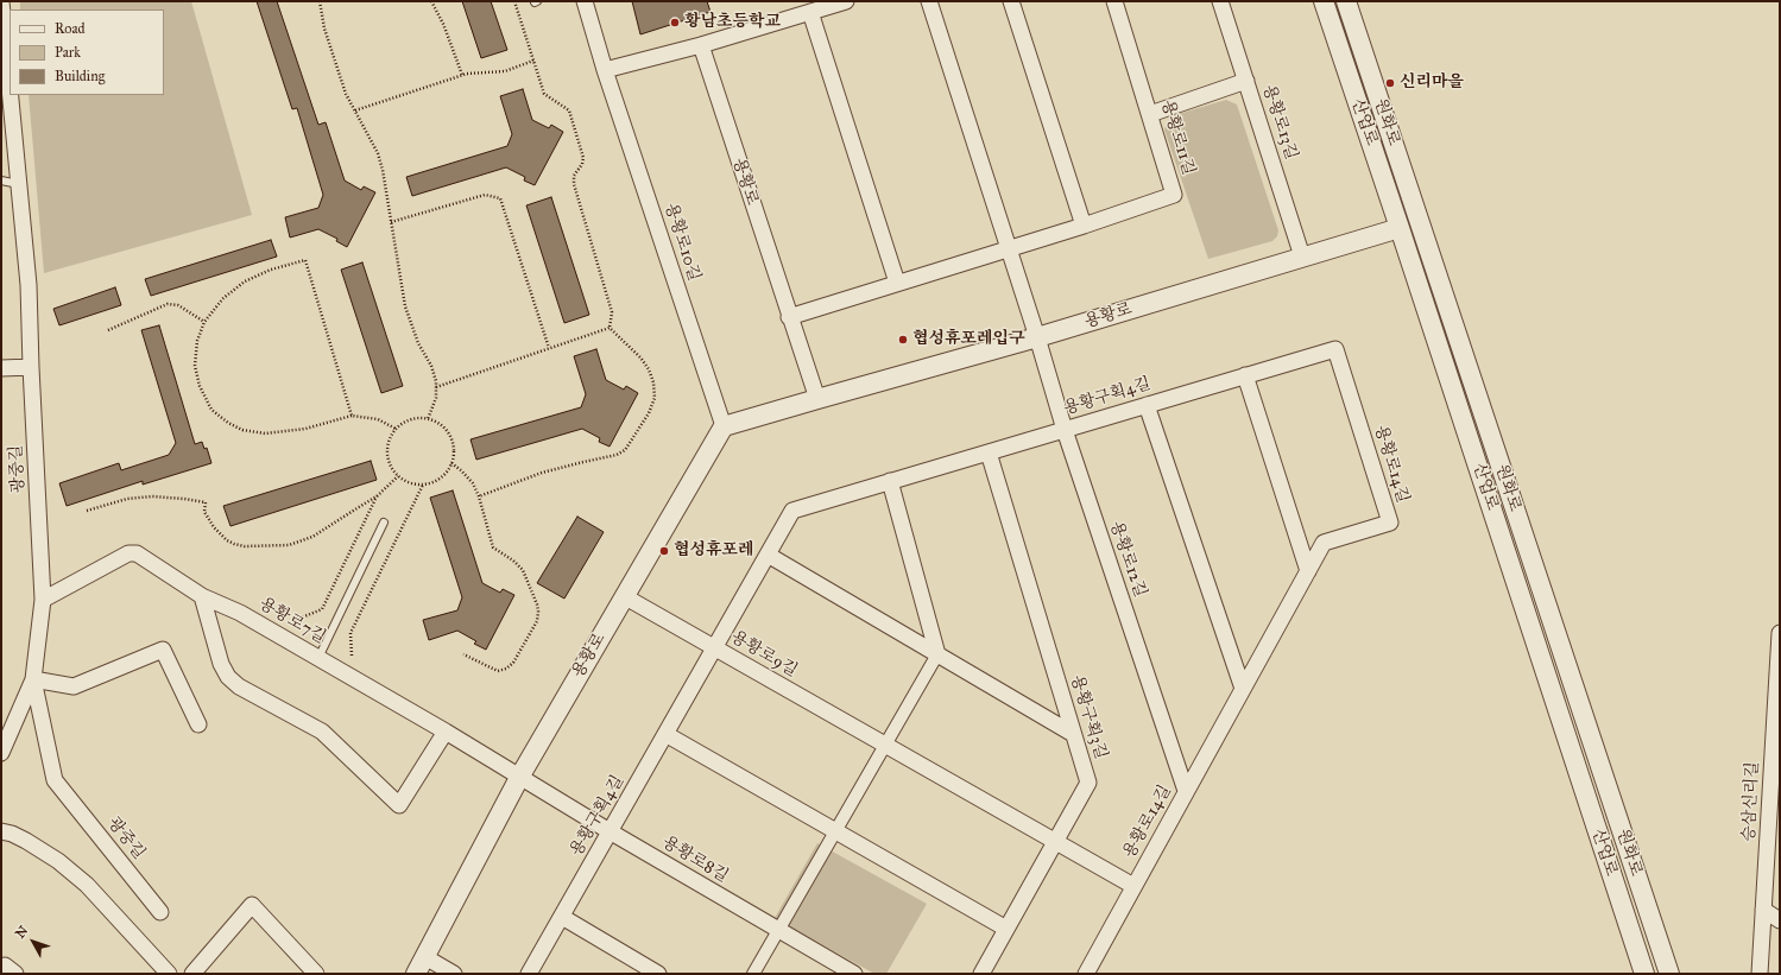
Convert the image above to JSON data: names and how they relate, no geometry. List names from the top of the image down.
{
  "streets": {
    "street": [
      "용황로13길",
      "산업로",
      "원화로",
      "용황로11길",
      "용황로",
      "용황로10길",
      "용황구획4길",
      "용황로14길",
      "광중길",
      "용황로12길",
      "용황로7길",
      "용황로9길",
      "용황구획3길",
      "승삼신리길",
      "용황로8길"
    ]
  },
  "crossings": [
    ["용황로13길", "용황로"],
    ["산업로", "용황로"],
    ["용황로", "용황로10길"],
    ["용황로", "용황로12길"],
    ["용황로", "용황로7길"],
    ["용황로", "용황로9길"],
    ["용황로", "용황로8길"],
    ["용황구획4길", "용황로14길"],
    ["용황구획4길", "용황로12길"],
    ["용황구획4길", "용황로9길"],
    ["용황구획4길", "용황구획3길"],
    ["용황구획4길", "용황로8길"],
    ["용황로14길", "용황로12길"],
    ["용황로14길", "용황로9길"],
    ["광중길", "용황로7길"],
    ["용황로7길", "용황로8길"],
    ["용황로9길", "용황구획3길"]
  ],
  "places": [
    "황남초등학교",
    "신리마을",
    "협성휴포레입구",
    "협성휴포레"
  ],
  "legend": ["Road", "Park", "Building"],
  "north": "top left"
}
